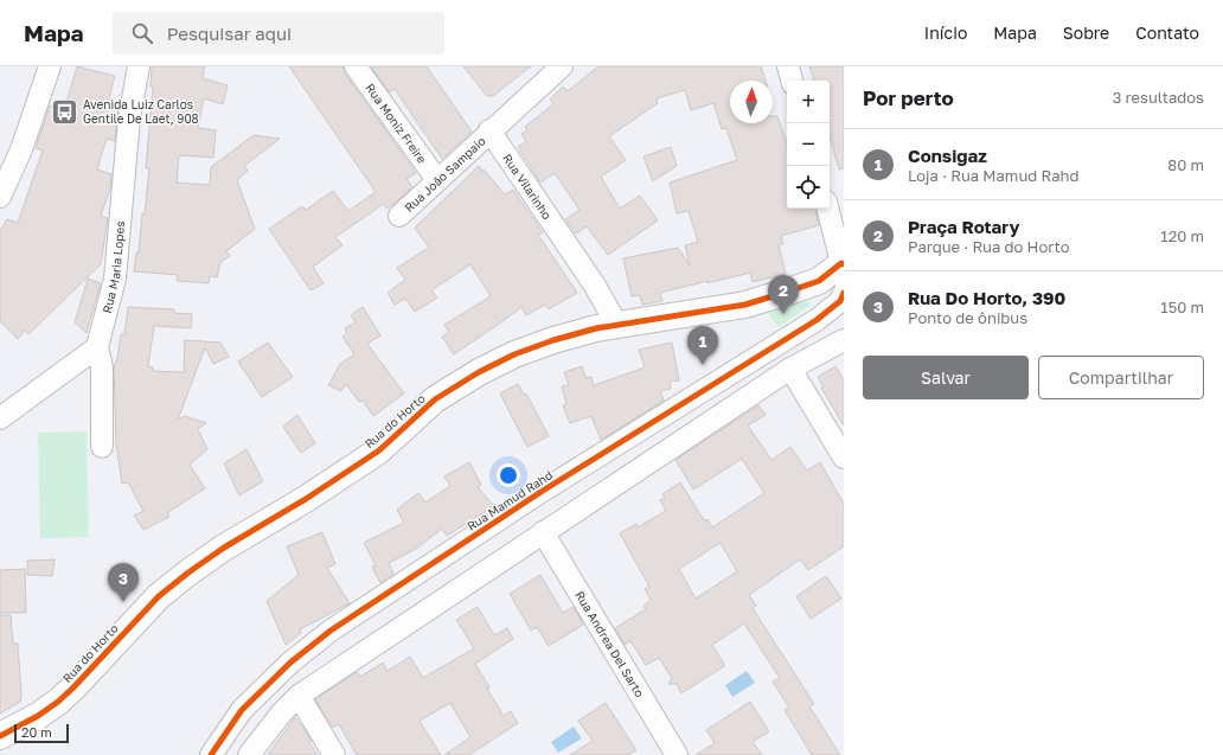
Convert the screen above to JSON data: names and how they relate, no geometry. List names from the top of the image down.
{
  "streets": {
    "main road": ["Rua do Horto"],
    "street": [
      "Rua Moniz Freire",
      "Rua João Sampaio",
      "Rua Vilarinho",
      "Rua Maria Lopes",
      "Rua Mamud Rahd",
      "Rua Andrea Del Sarto"
    ]
  },
  "crossings": [
    ["Rua Moniz Freire", "Rua João Sampaio"],
    ["Rua João Sampaio", "Rua Vilarinho"],
    ["Rua Vilarinho", "Rua do Horto"]
  ],
  "places": {
    "bus stop": ["Avenida Luiz Carlos Gentile De Laet, 908"]
  },
  "scale_bar": "20 m",
  "north": "top",
  "page": {
    "header": "Mapa",
    "search": "Pesquisar aqui",
    "nav": [
      "Início",
      "Mapa",
      "Sobre",
      "Contato"
    ],
    "heading": ["Por perto", "3 resultados"],
    "map_buttons": ["+", "−"],
    "list": [
      {
        "mark": "1",
        "name": "Consigaz",
        "note": "Loja · Rua Mamud Rahd",
        "value": "80 m"
      },
      {
        "mark": "2",
        "name": "Praça Rotary",
        "note": "Parque · Rua do Horto",
        "value": "120 m"
      },
      {
        "mark": "3",
        "name": "Rua Do Horto, 390",
        "note": "Ponto de ônibus",
        "value": "150 m"
      }
    ],
    "pins": ["2", "1", "3"],
    "buttons": ["Salvar", "Compartilhar"],
    "scale": "20 m"
  }
}
